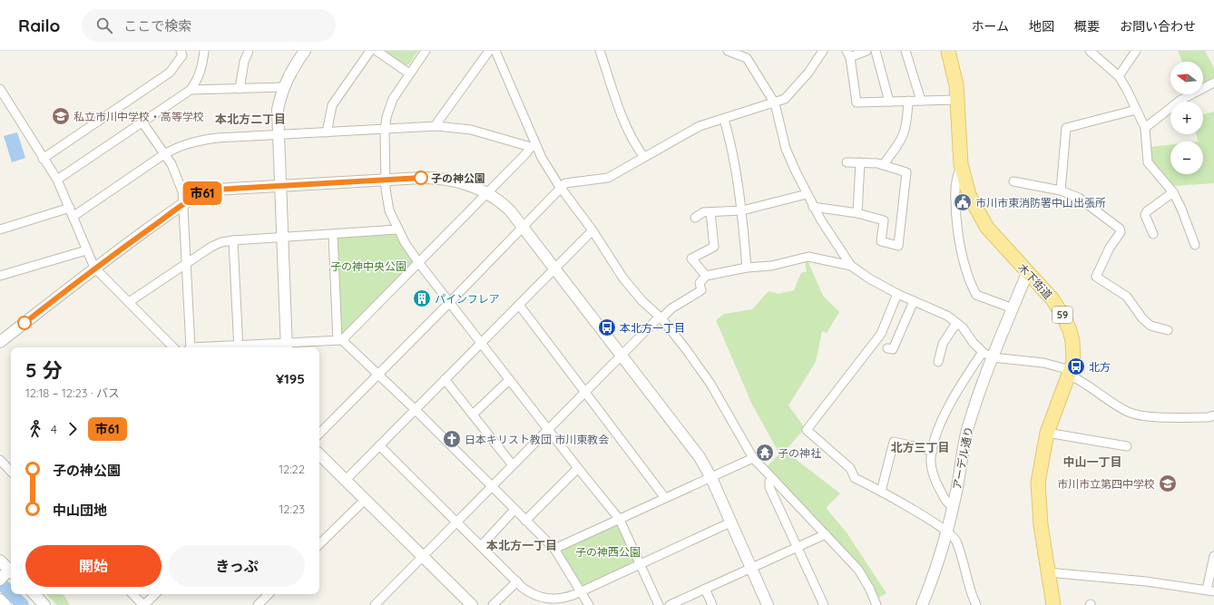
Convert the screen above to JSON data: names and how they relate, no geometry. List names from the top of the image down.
{
  "streets": {
    "main road": ["木下街道", "59"],
    "street": ["アーデル通り"]
  },
  "crossings": [
    ["木下街道", "アーデル通り"]
  ],
  "districts": [
    "本北方二丁目",
    "北方三丁目",
    "中山一丁目",
    "本北方一丁目"
  ],
  "parks": ["子の神中央公園", "子の神西公園"],
  "places": {
    "school or university": ["私立市川中学校・高等学校", "市川市立第四中学校"],
    "other": ["子の神公園"],
    "public building": ["市川市東消防署中山出張所"],
    "building": ["パインフレア"],
    "bus stop": ["本北方一丁目", "北方"],
    "church": ["日本キリスト教団 市川東教会"],
    "temple": ["子の神社"]
  },
  "lines": ["bus line 市61"],
  "north": "left",
  "page": {
    "header": "Railo",
    "search": "ここで検索",
    "nav": [
      "ホーム",
      "地図",
      "概要",
      "お問い合わせ"
    ],
    "on_map": "市61",
    "map_buttons": ["+", "−"],
    "heading": ["5 分", "12:18 – 12:23 · バス", "¥195"],
    "legs": ["4", "市61"],
    "list": [
      {
        "name": "子の神公園",
        "value": "12:22"
      },
      {
        "name": "中山団地",
        "value": "12:23"
      }
    ],
    "buttons": ["開始", "きっぷ"]
  }
}
